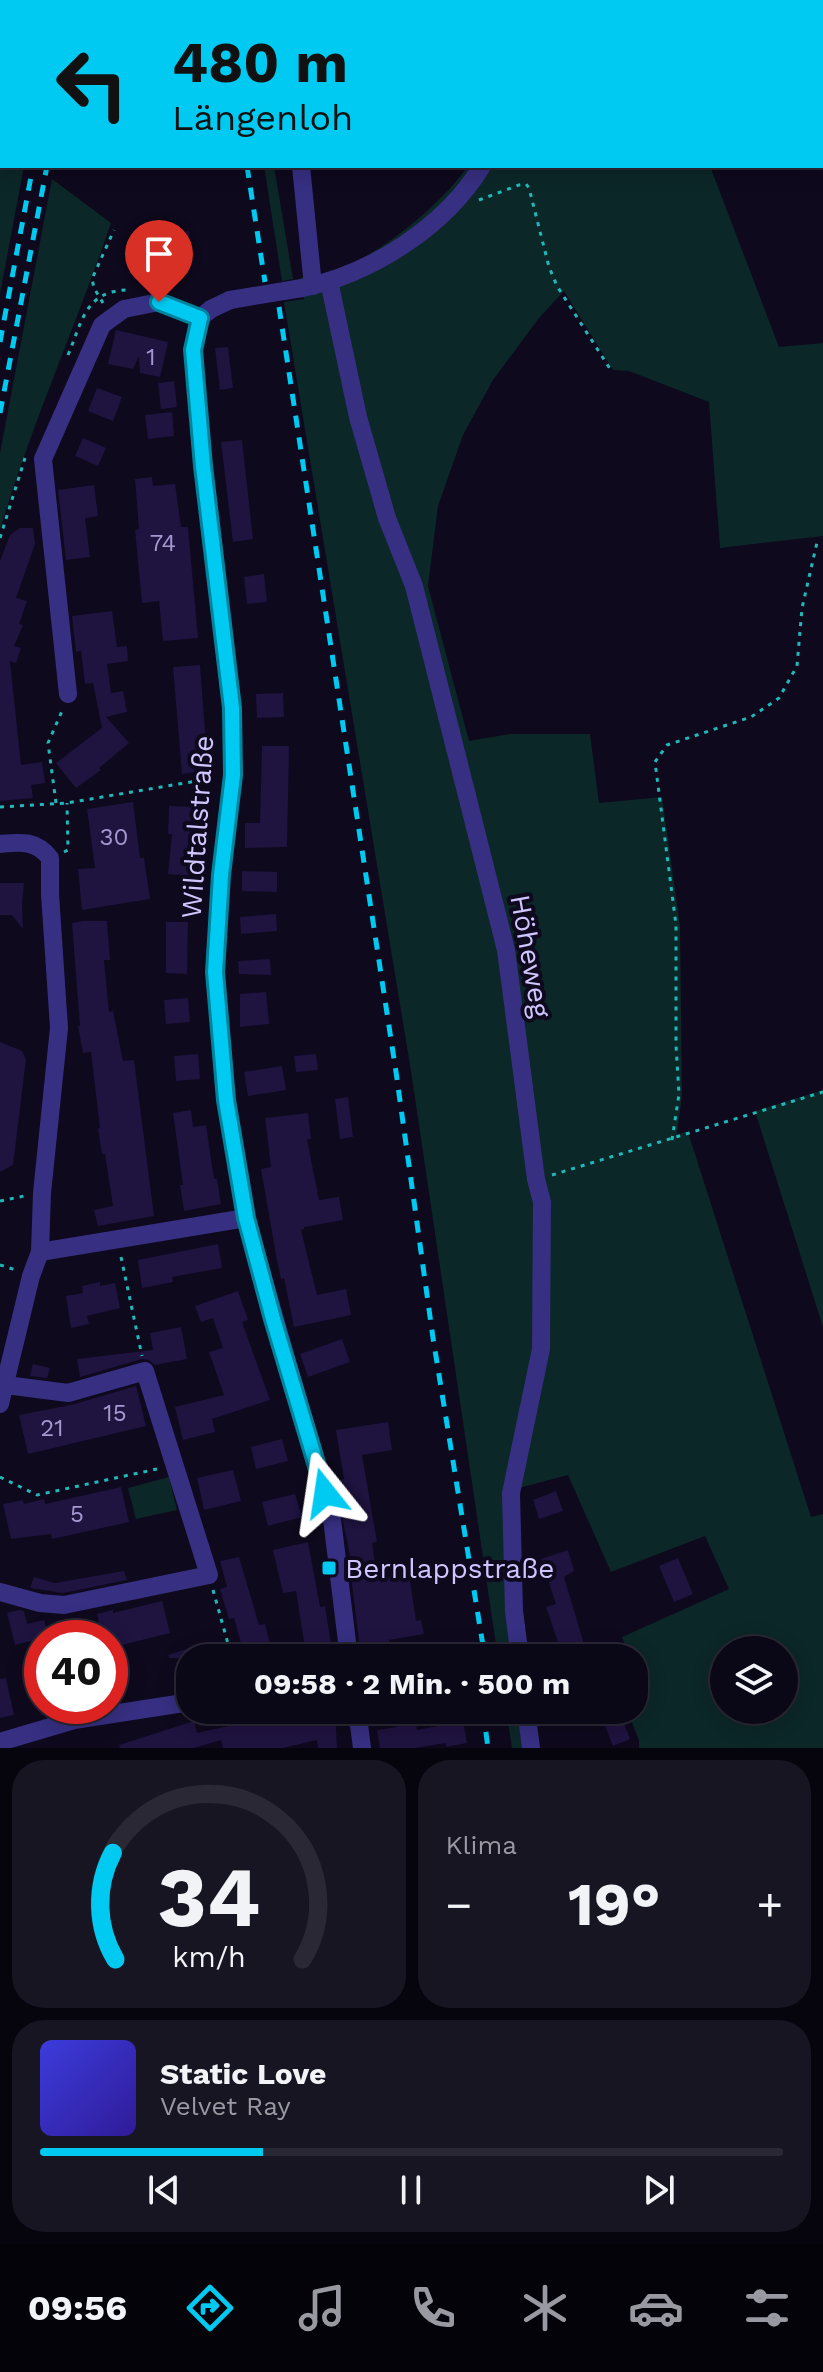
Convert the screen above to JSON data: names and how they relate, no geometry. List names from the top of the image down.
{
  "streets": {
    "street": ["Wildtalstraße", "Höheweg"]
  },
  "places": {
    "transit": ["Bernlappstraße"]
  },
  "house_numbers": [
    "1",
    "74",
    "30",
    "15",
    "21",
    "5"
  ],
  "page": {
    "turn": ["480 m", "Längenloh"],
    "limit": "40",
    "trip": "09:58 · 2 Min. · 500 m",
    "tile": "Klima",
    "heat": ["−", "19°", "+"],
    "song": ["Static Love", "Velvet Ray"],
    "tabs": "09:56",
    "gauge": ["34", "km/h"]
  }
}
